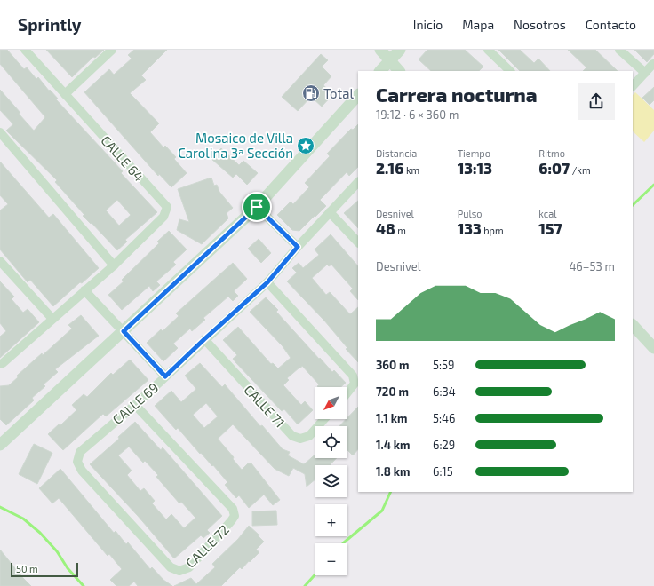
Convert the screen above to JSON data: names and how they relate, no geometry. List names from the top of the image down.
{
  "streets": {
    "street": [
      "CALLE 64",
      "CALLE 69",
      "CALLE 71",
      "CALLE 72"
    ]
  },
  "crossings": [
    ["CALLE 69", "CALLE 71"],
    ["CALLE 69", "CALLE 72"]
  ],
  "places": {
    "fuel station": ["Total"],
    "place": ["Mosaico de Villa Carolina 3ª Sección"]
  },
  "scale_bar": "50 m",
  "north": "bottom left",
  "page": {
    "header": "Sprintly",
    "nav": [
      "Inicio",
      "Mapa",
      "Nosotros",
      "Contacto"
    ],
    "heading": ["Carrera nocturna", "19:12 · 6 × 360 m"],
    "stats": [
      ["Distancia", "2.16 km"],
      ["Tiempo", "13:13"],
      ["Ritmo", "6:07 /km"],
      ["Desnivel", "48 m"],
      ["Pulso", "133 bpm"],
      ["kcal", "157"]
    ],
    "chart": ["Desnivel", "46–53 m"],
    "list": [
      {
        "name": "360 m",
        "note": "5:59"
      },
      {
        "name": "720 m",
        "note": "6:34"
      },
      {
        "name": "1.1 km",
        "note": "5:46"
      },
      {
        "name": "1.4 km",
        "note": "6:29"
      },
      {
        "name": "1.8 km",
        "note": "6:15"
      }
    ],
    "map_buttons": ["+", "−"],
    "scale": "50 m"
  }
}
